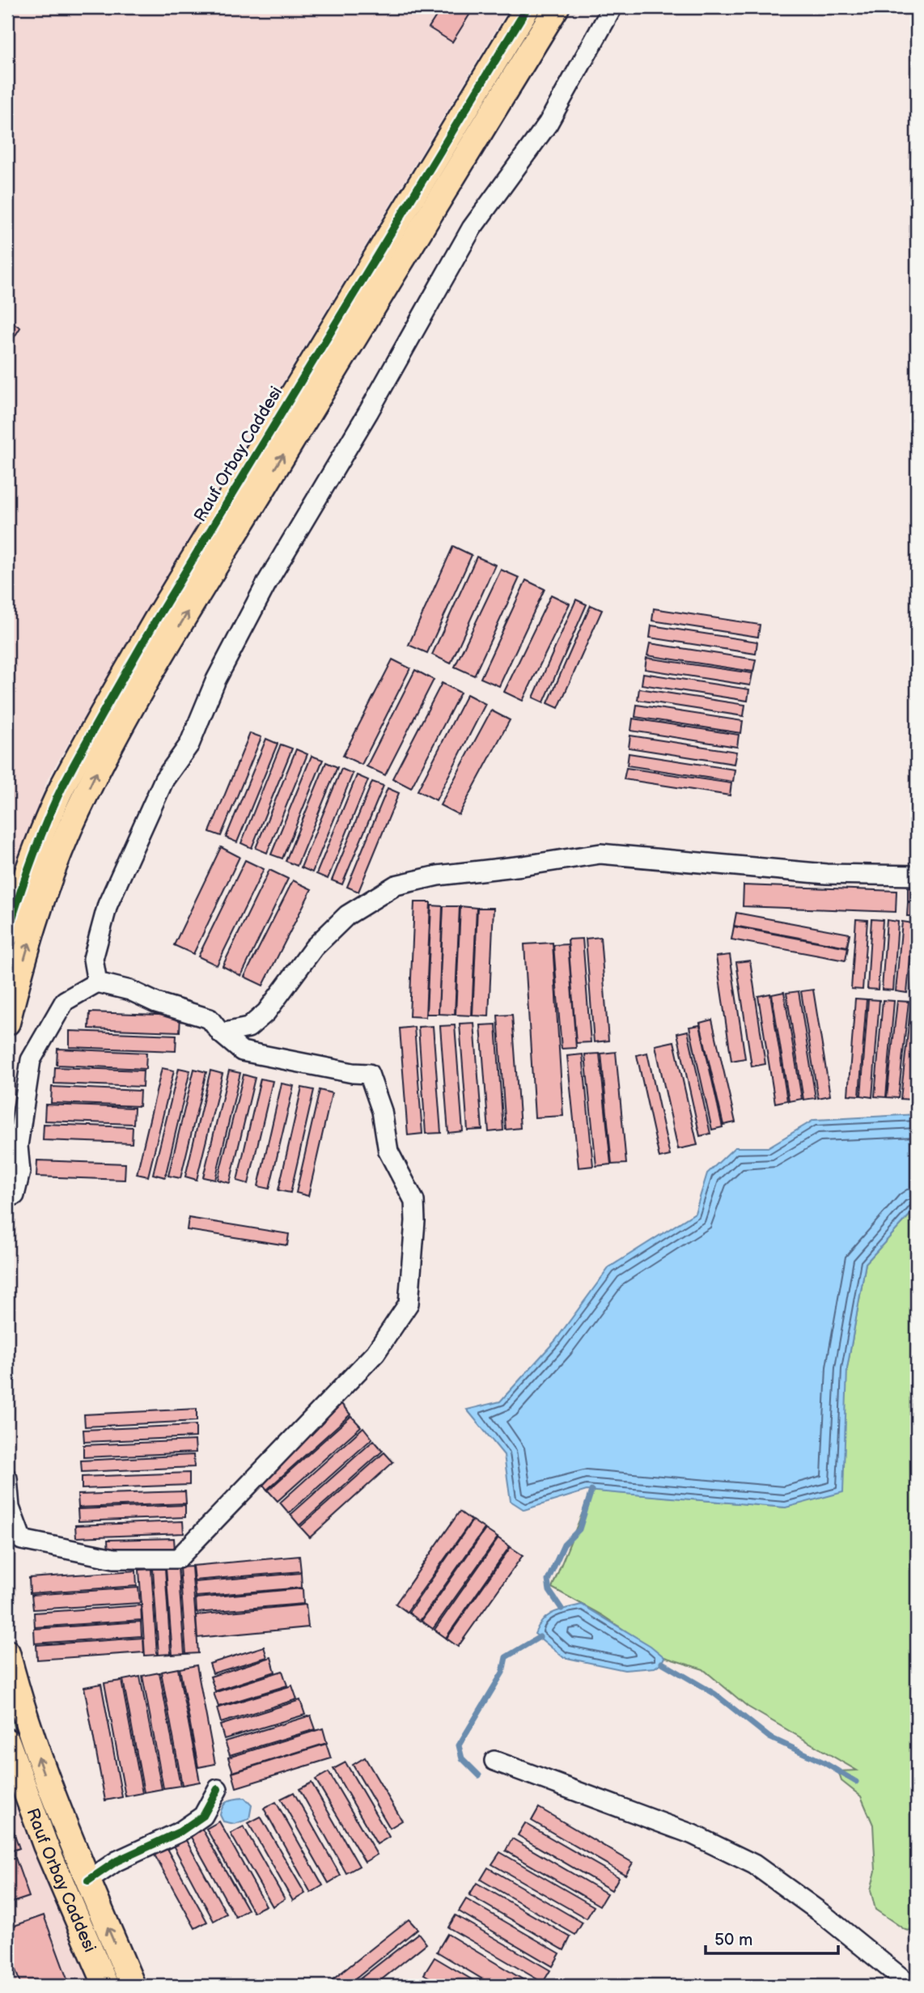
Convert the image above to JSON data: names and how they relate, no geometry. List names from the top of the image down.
{
  "streets": {
    "main road": ["Rauf Orbay Caddesi"]
  },
  "scale_bar": "50 m"
}
